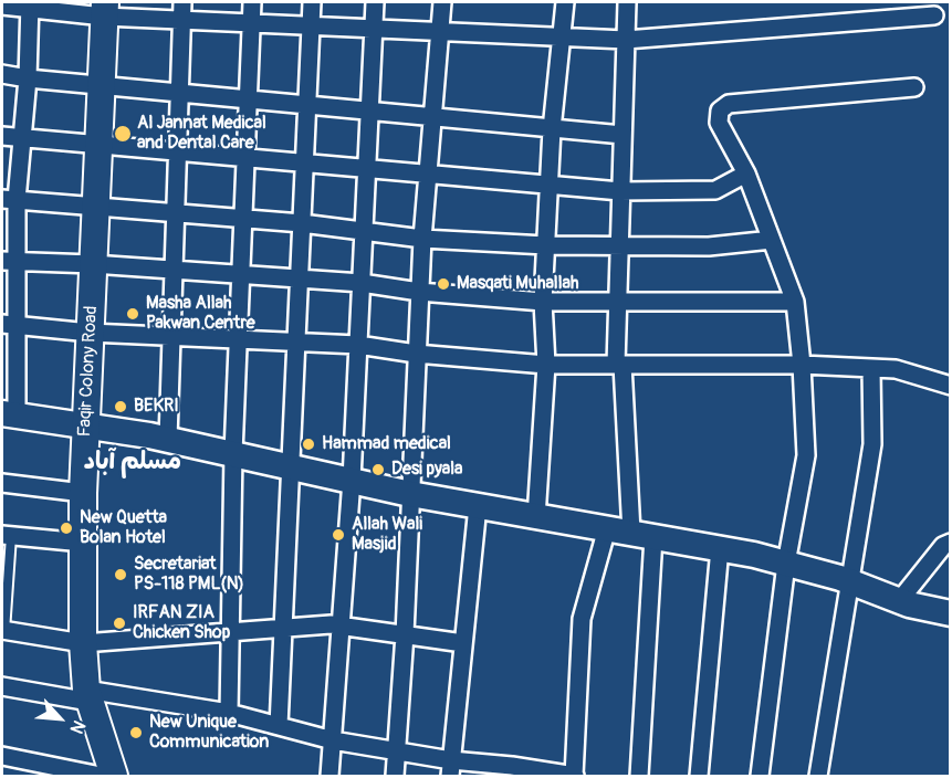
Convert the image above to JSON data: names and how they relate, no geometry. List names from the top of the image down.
{
  "streets": {
    "main road": ["Faqir Colony Road"]
  },
  "districts": ["مسلم آباد"],
  "places": [
    "Al Jannat Medical and Dental Care",
    "Masqati Muhallah",
    "Masha Allah Pakwan Centre",
    "BEKRI",
    "Hammad medical",
    "Desi pyala",
    "New Quetta Bolan Hotel",
    "Allah Wali Masjid",
    "Secretariat PS-118 PML(N)",
    "IRFAN ZIA Chicken Shop",
    "New Unique Communication"
  ],
  "north": "bottom right"
}
